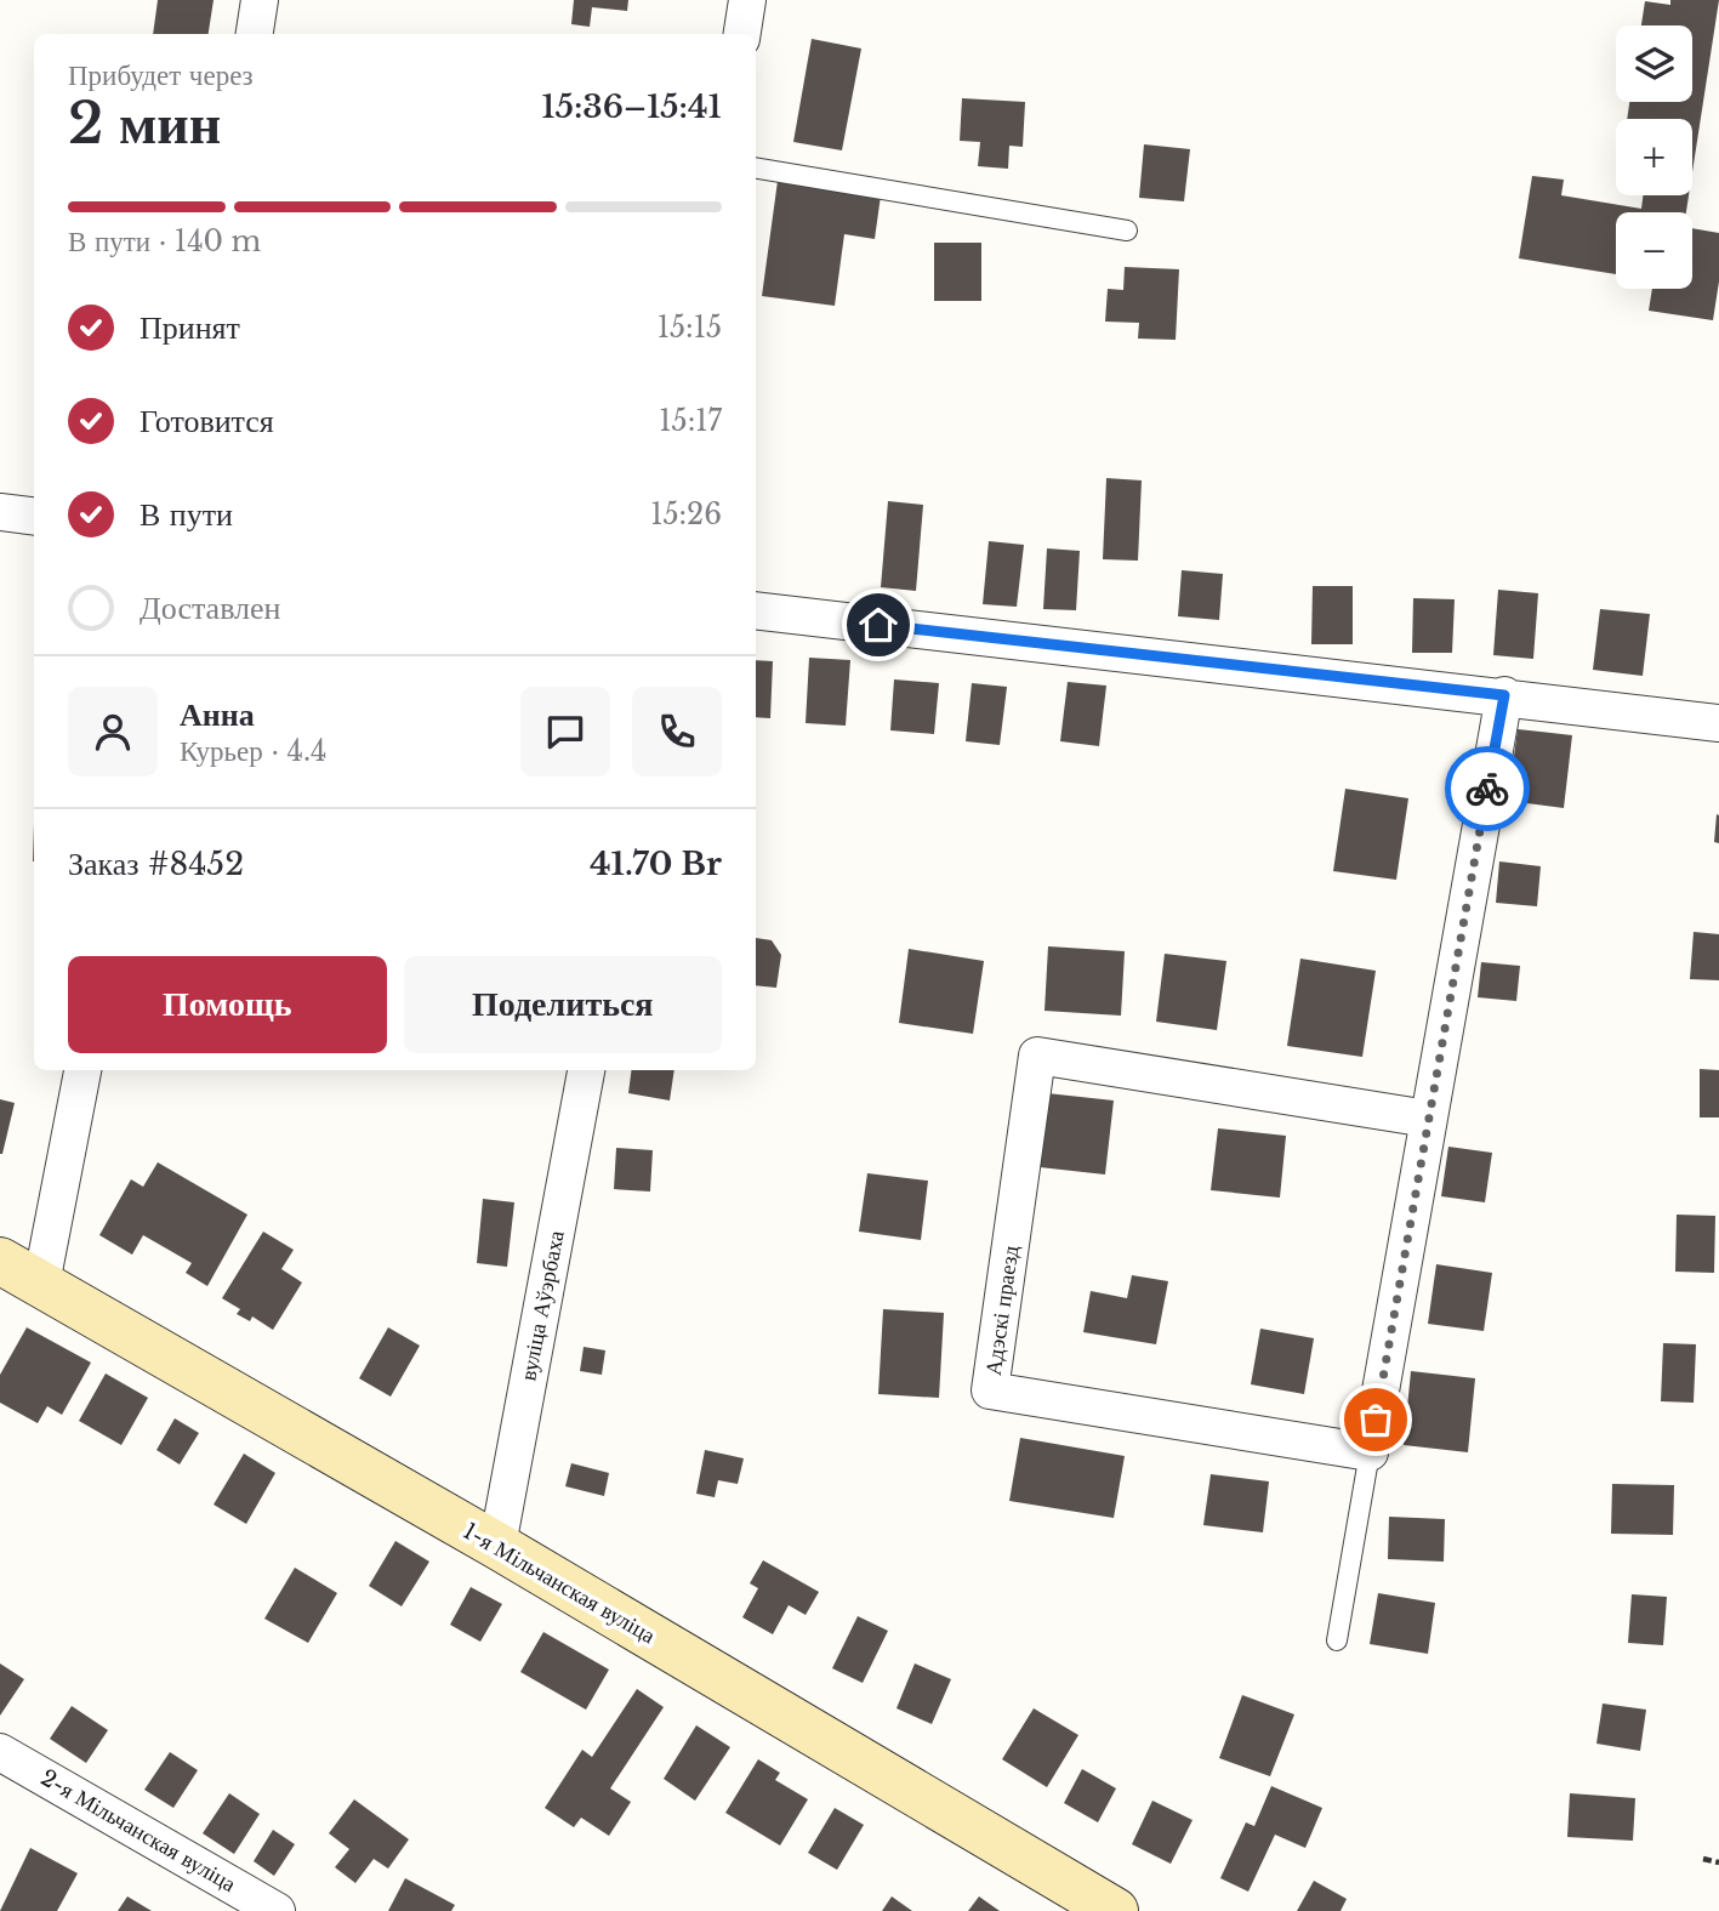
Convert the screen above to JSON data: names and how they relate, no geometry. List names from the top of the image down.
{
  "streets": {
    "street": [
      "вуліца Аўэрбаха",
      "Адэскі праезд",
      "1-я Мільчанская вуліца",
      "2-я Мільчанская вуліца"
    ]
  },
  "crossings": [
    ["вуліца Аўэрбаха", "1-я Мільчанская вуліца"]
  ],
  "page": {
    "map_buttons": ["+", "−"],
    "heading": ["2 мин", "Прибудет через", "15:36–15:41"],
    "panel": [
      "Анна",
      "Курьер · 4.4",
      "Заказ #8452",
      "41.70 Br"
    ],
    "bar": "В пути · 140 m",
    "list": [
      ["Принят", "15:15"],
      ["Готовится", "15:17"],
      ["В пути", "15:26"],
      "Доставлен"
    ],
    "buttons": ["Помощь", "Поделиться"]
  }
}
